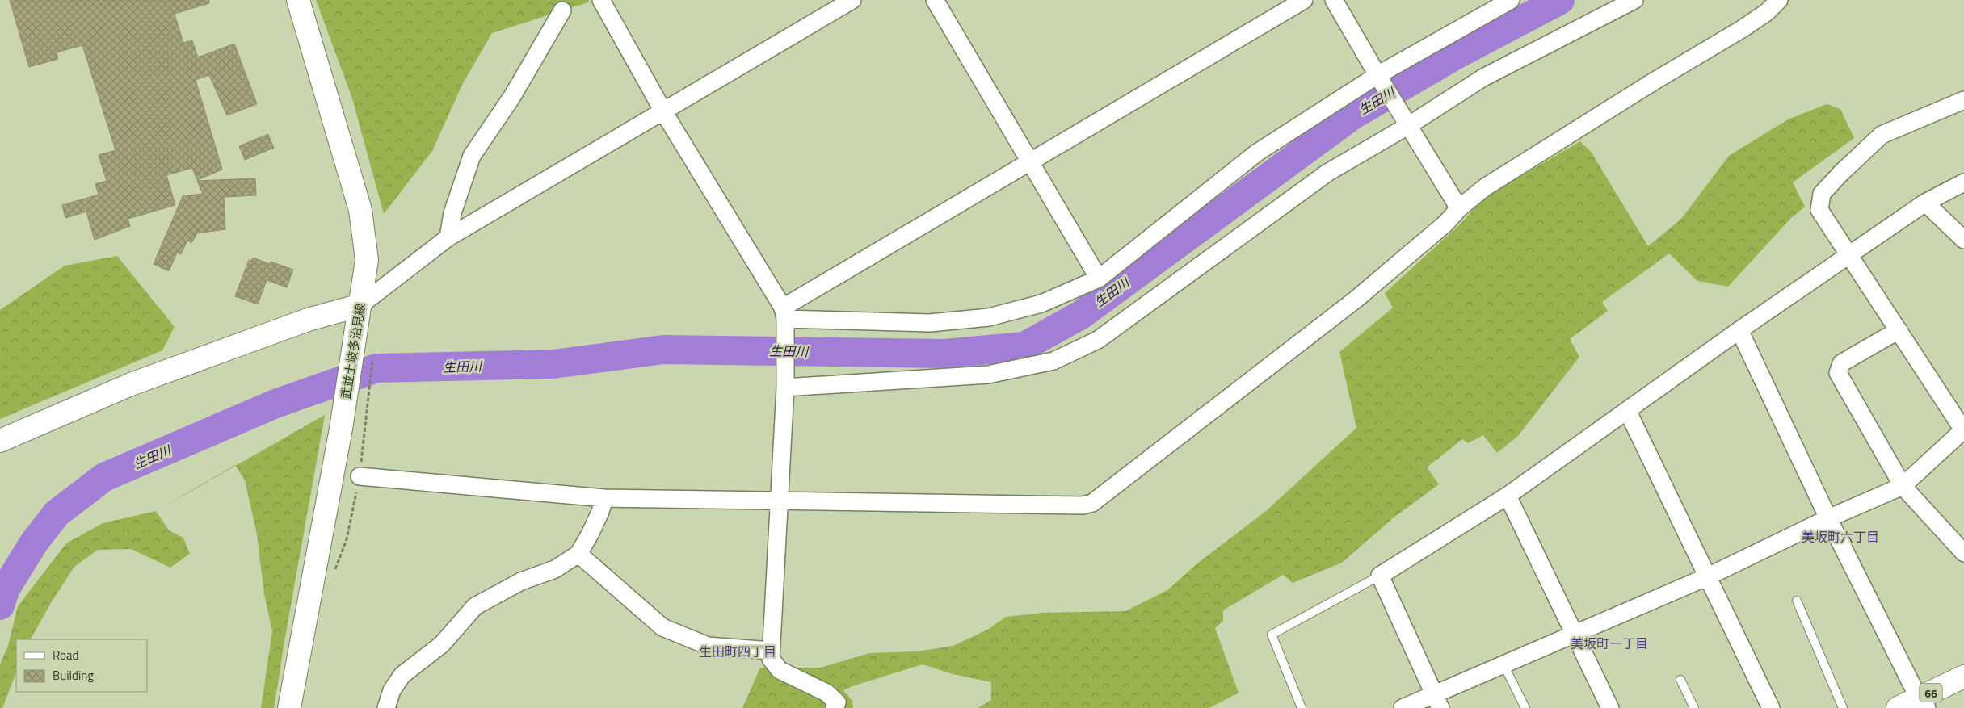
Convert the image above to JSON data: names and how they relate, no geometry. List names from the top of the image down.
{
  "streets": {
    "main road": ["武並土岐多治見線", "66"]
  },
  "districts": ["美坂町六丁目", "美坂町一丁目", "生田町四丁目"],
  "water": ["生田川"],
  "legend": ["Road", "Building"]
}
